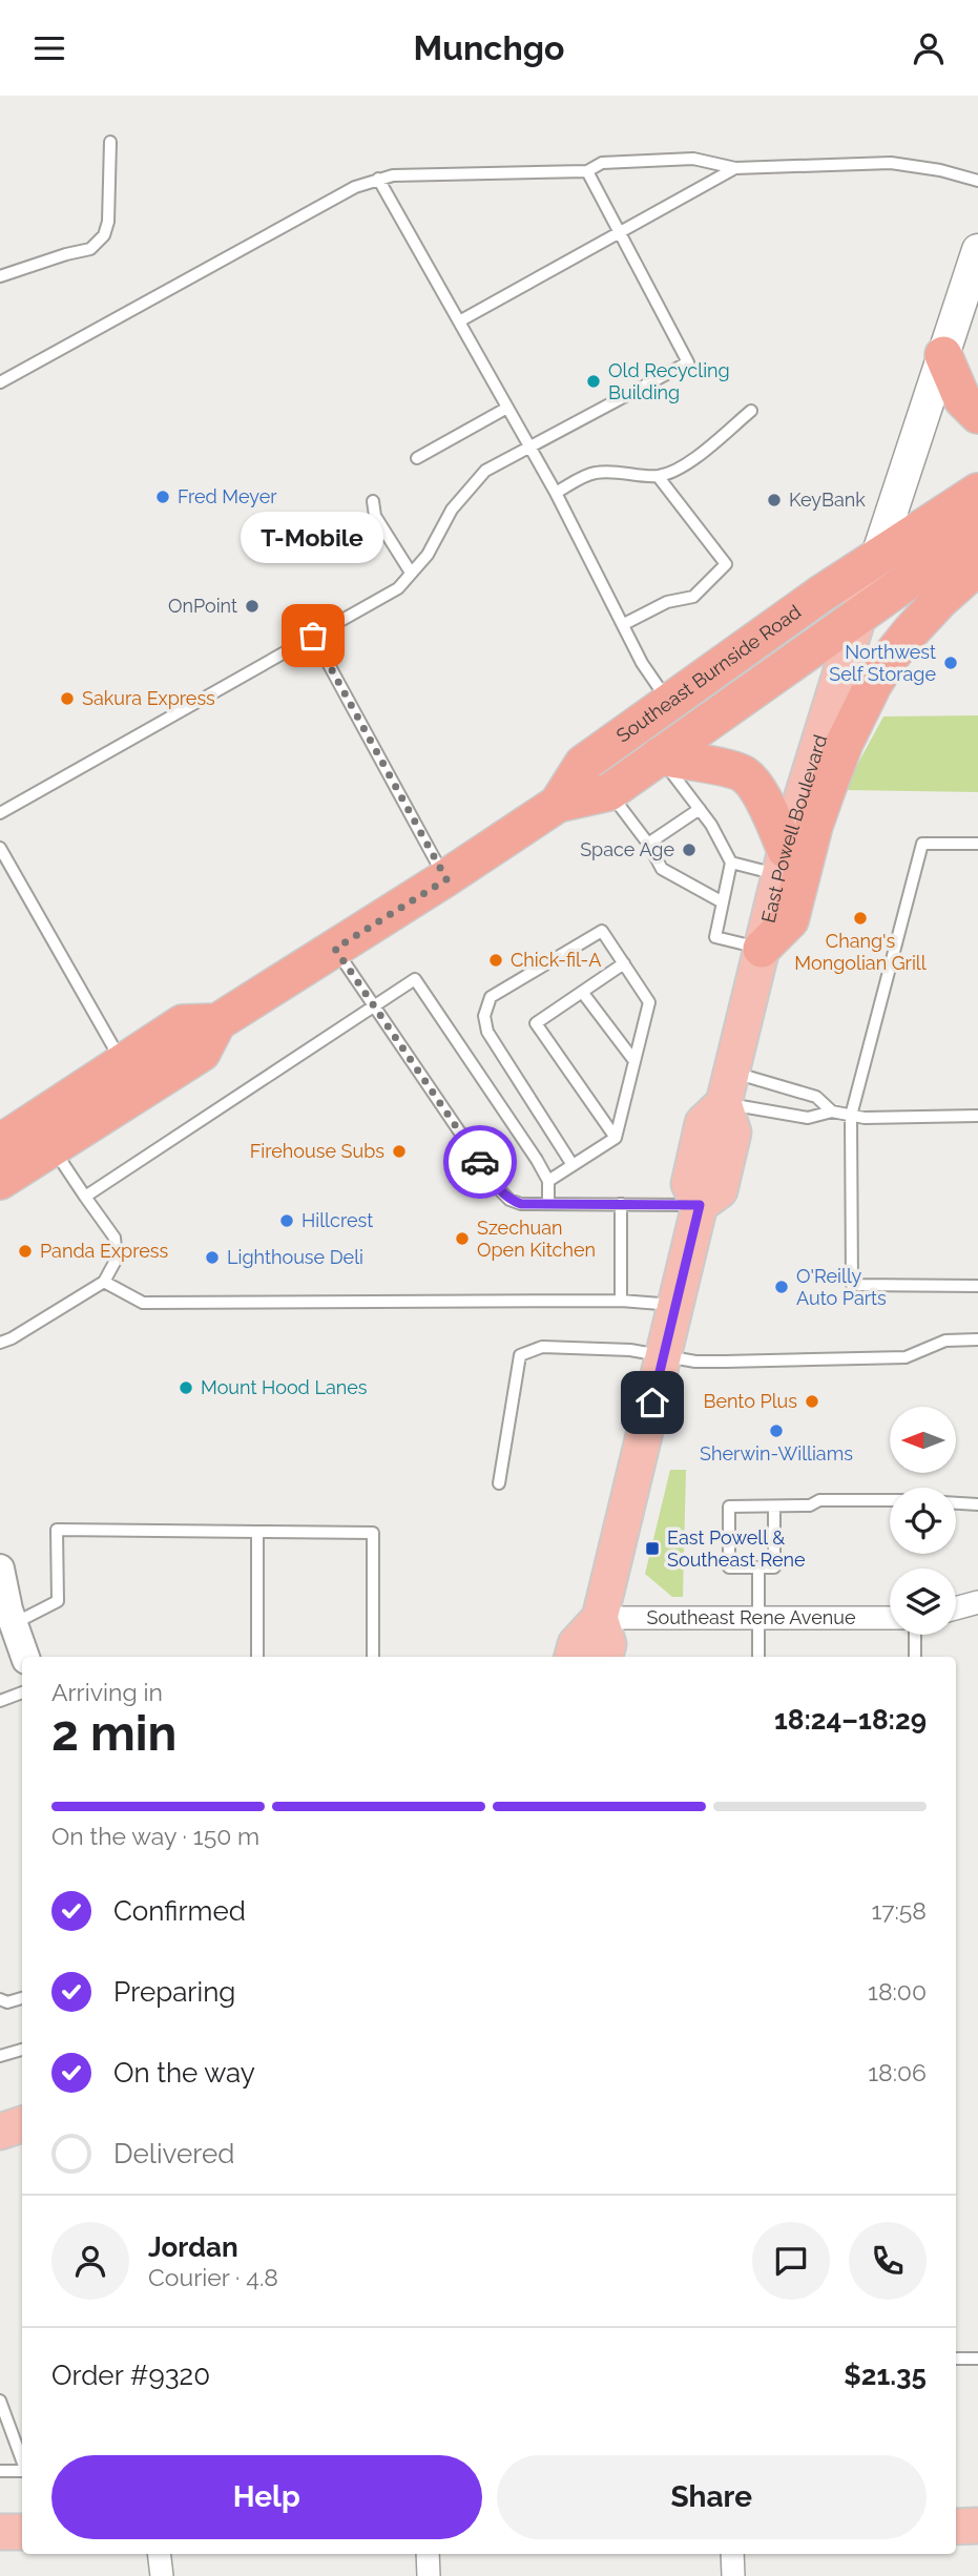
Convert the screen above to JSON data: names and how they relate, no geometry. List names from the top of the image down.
{
  "streets": {
    "highway": ["Southeast Burnside Road"],
    "main road": ["East Powell Boulevard"],
    "street": ["Southeast Rene Avenue"]
  },
  "crossings": [
    ["Southeast Burnside Road", "East Powell Boulevard"],
    ["East Powell Boulevard", "Southeast Rene Avenue"]
  ],
  "places": {
    "other": [
      "Old Recycling Building",
      "Fred Meyer",
      "KeyBank",
      "OnPoint",
      "T-Mobile",
      "Northwest Self Storage",
      "Sakura Express",
      "Space Age",
      "Chang's Mongolian Grill",
      "Chick-fil-A",
      "Firehouse Subs",
      "Hillcrest",
      "Szechuan Open Kitchen",
      "Panda Express",
      "Lighthouse Deli",
      "O'Reilly Auto Parts",
      "Mount Hood Lanes",
      "Bento Plus",
      "Sherwin-Williams"
    ],
    "transit": ["East Powell & Southeast Rene"]
  },
  "north": "left",
  "page": {
    "header": "Munchgo",
    "bubble": "T-Mobile",
    "heading": ["2 min", "Arriving in", "18:24–18:29"],
    "panel": [
      "Jordan",
      "Courier · 4.8",
      "Order #9320",
      "$21.35"
    ],
    "bar": "On the way · 150 m",
    "list": [
      ["Confirmed", "17:58"],
      ["Preparing", "18:00"],
      ["On the way", "18:06"],
      "Delivered"
    ],
    "buttons": ["Help", "Share"]
  }
}
